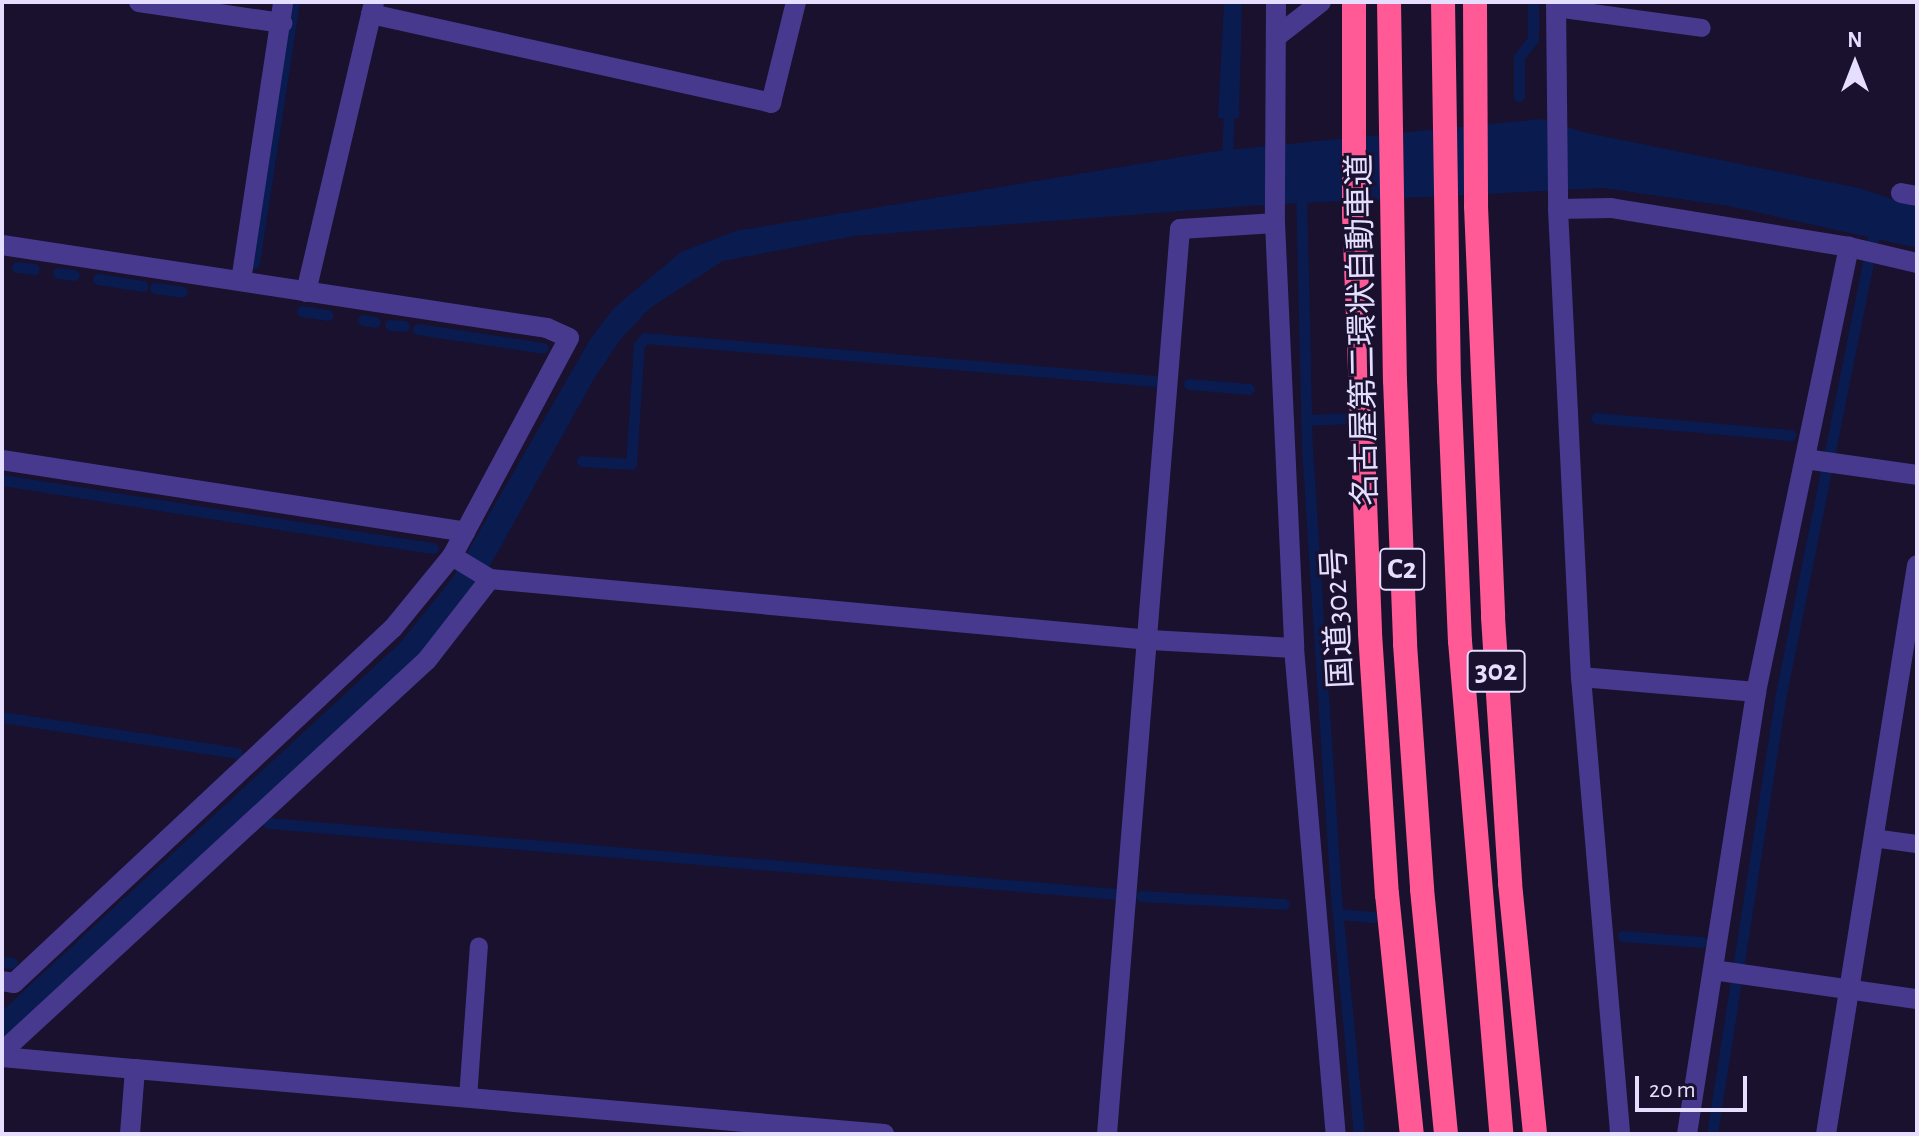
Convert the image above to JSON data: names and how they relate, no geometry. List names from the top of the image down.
{
  "streets": {
    "highway": [
      "名古屋第二環状自動車道",
      "C2",
      "国道302号",
      "302"
    ]
  },
  "scale_bar": "20 m",
  "north": "top"
}
